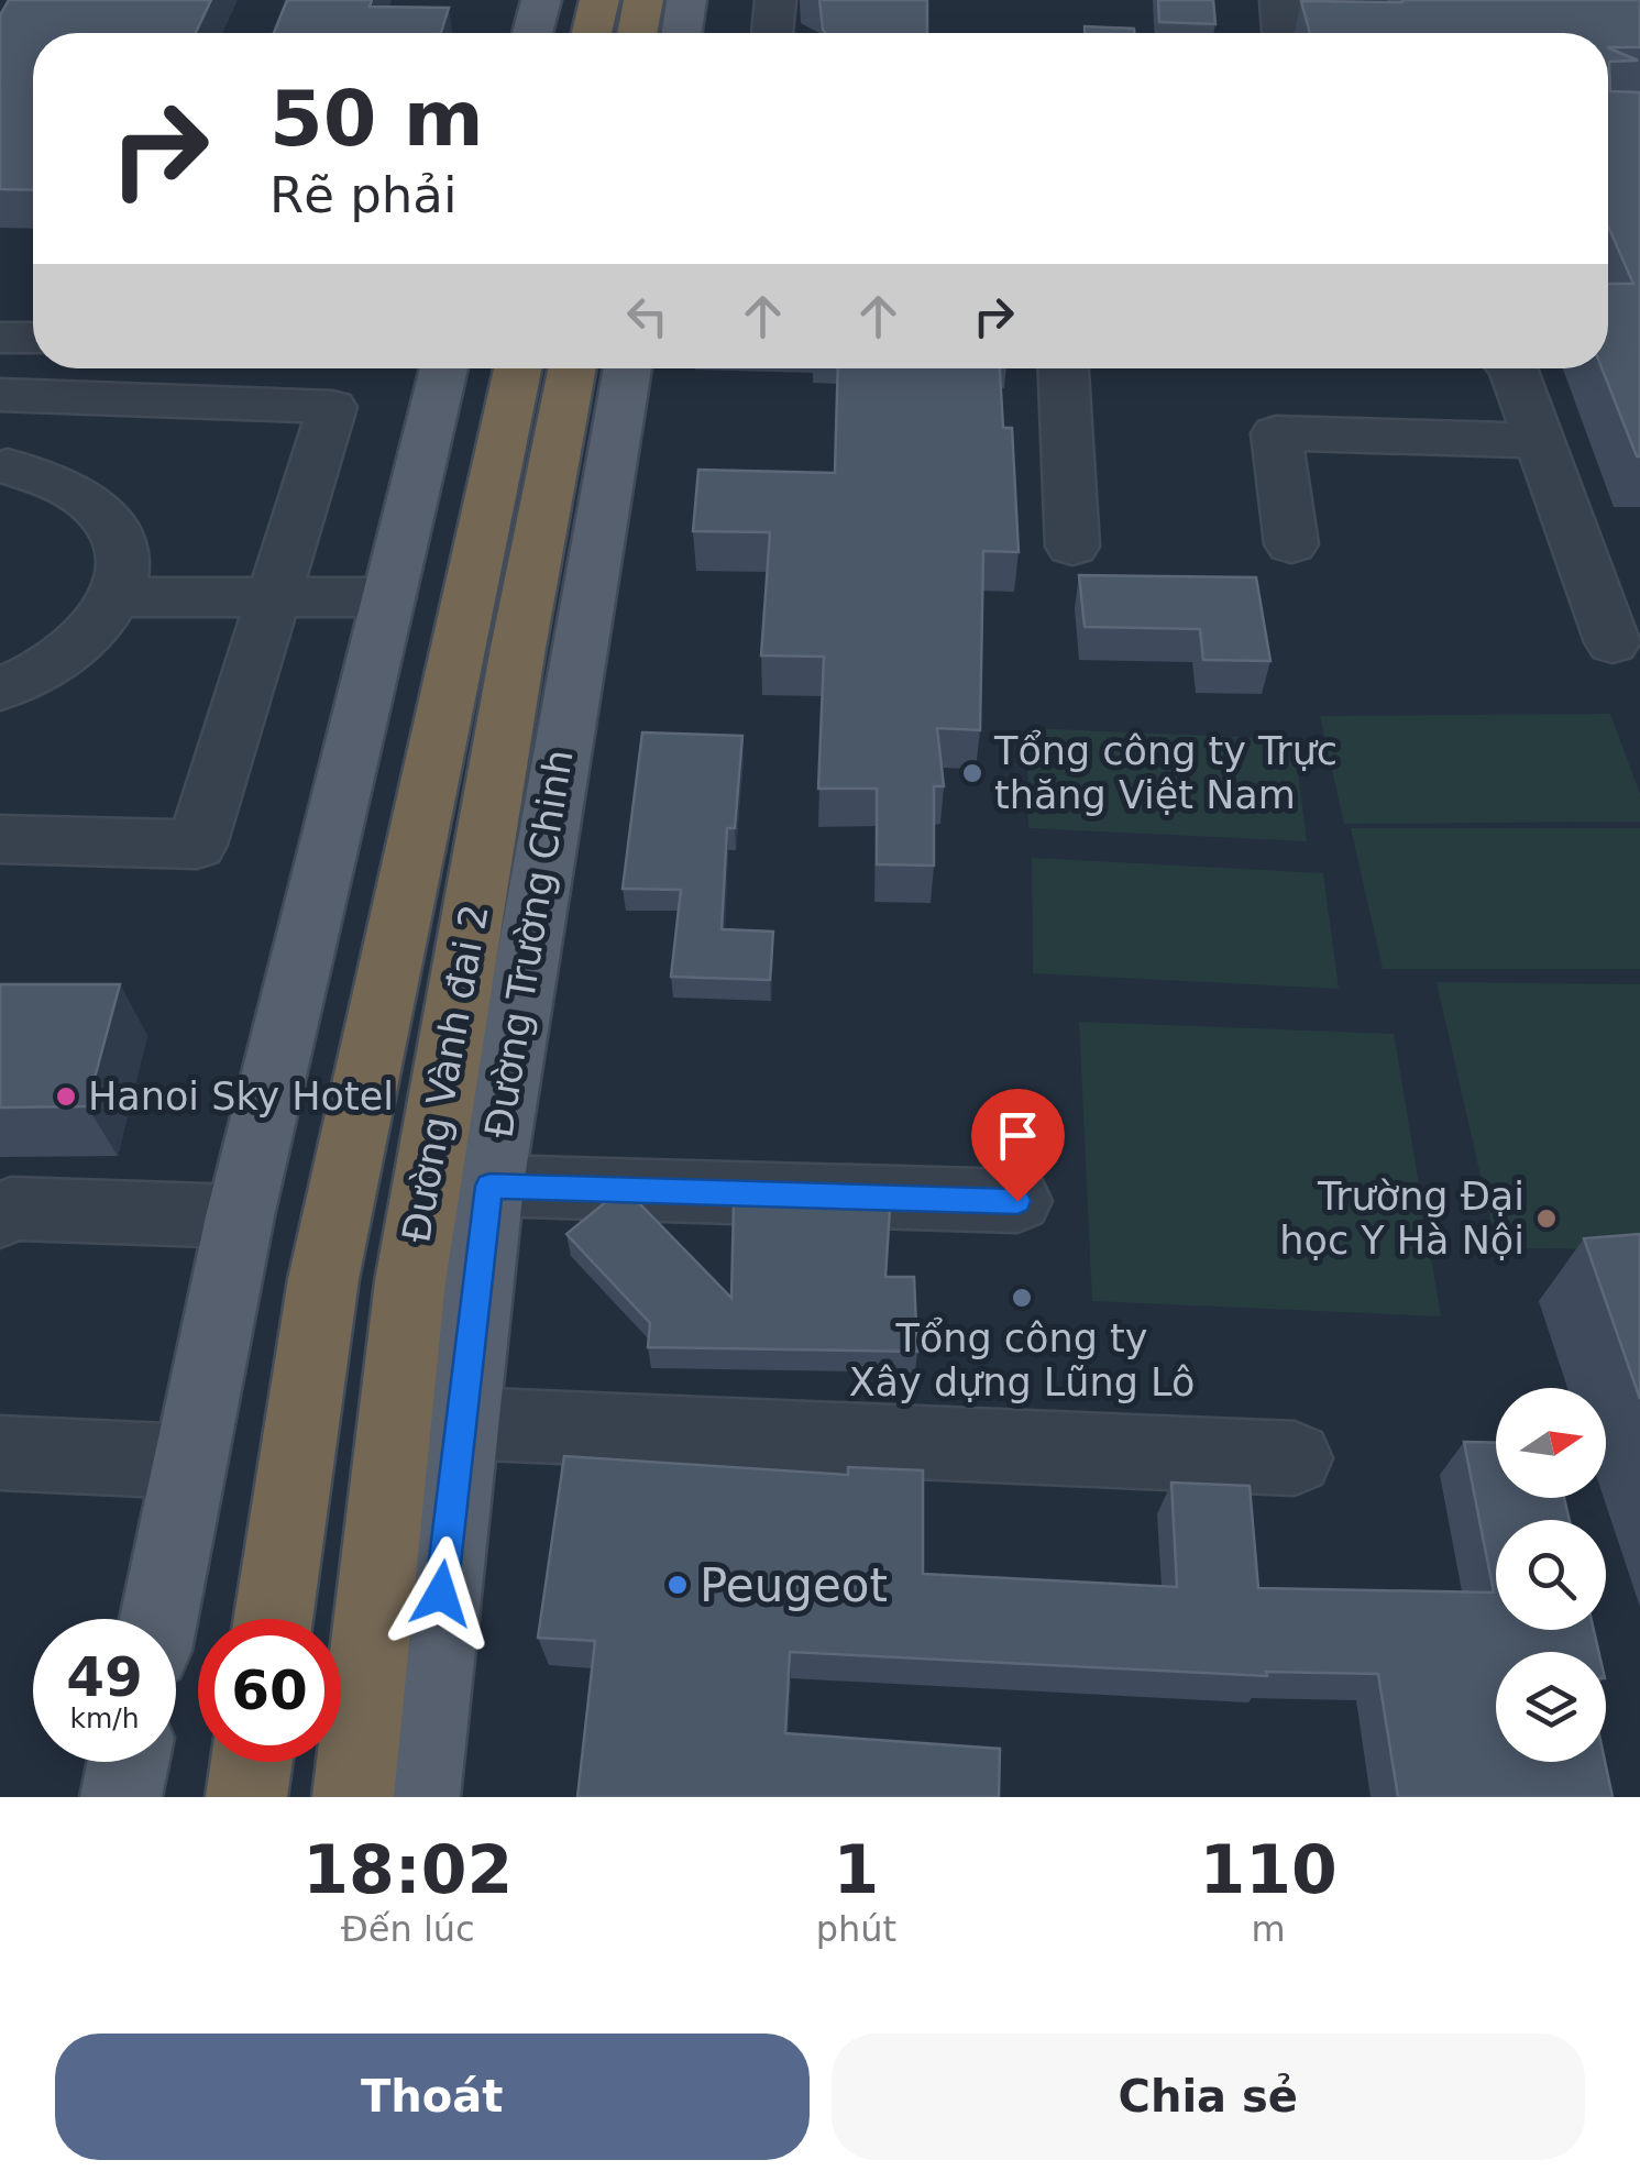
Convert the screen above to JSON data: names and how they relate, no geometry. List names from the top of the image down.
{
  "streets": {
    "highway": ["Đường Vành đai 2"],
    "main road": ["Đường Trường Chinh"]
  },
  "places": [
    "Tổng công ty Trực thăng Việt Nam",
    "Hanoi Sky Hotel",
    "Trường Đại học Y Hà Nội",
    "Tổng công ty Xây dựng Lũng Lô",
    "Peugeot"
  ],
  "north": "right",
  "page": {
    "turn": ["50 m", "Rẽ phải"],
    "speed": "49 km/h",
    "limit": "60",
    "eta": [
      "18:02",
      "Đến lúc",
      "1",
      "phút",
      "110",
      "m"
    ],
    "buttons": ["Thoát", "Chia sẻ"]
  }
}
